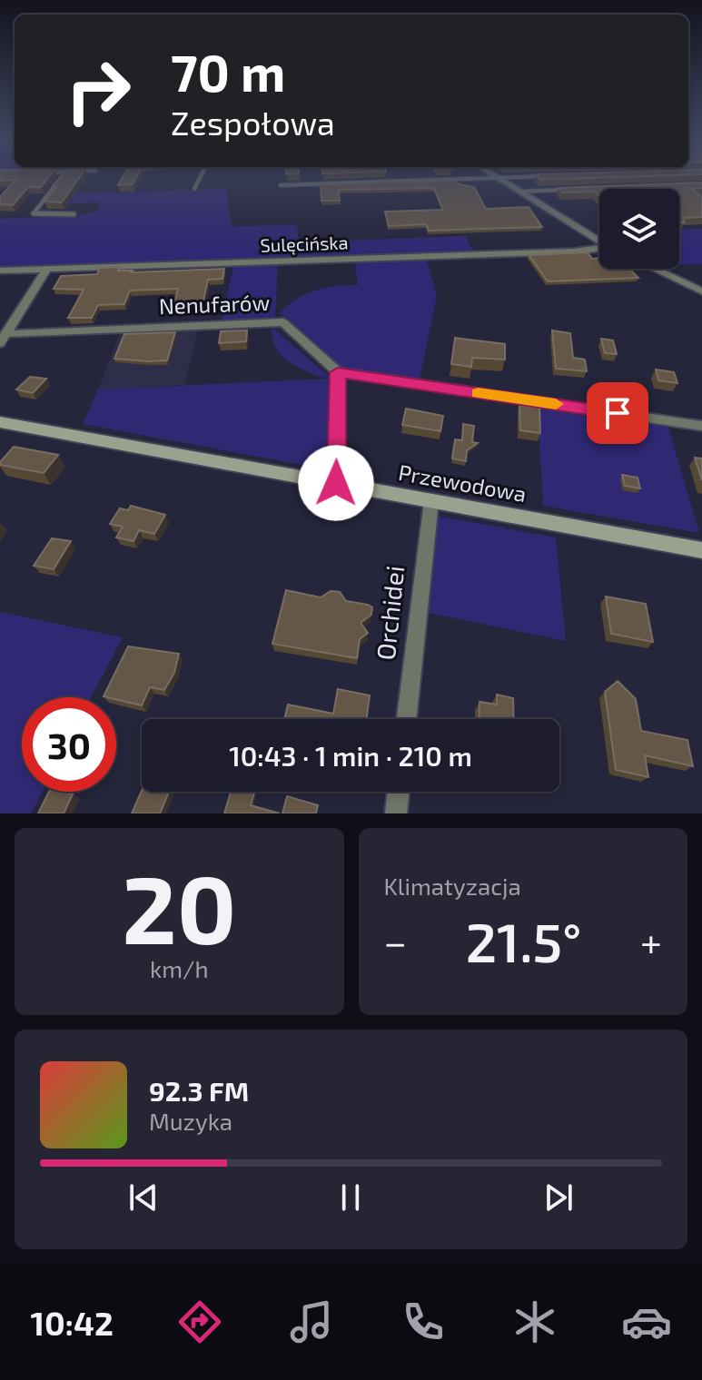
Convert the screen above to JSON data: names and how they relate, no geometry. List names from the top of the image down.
{
  "streets": {
    "street": [
      "Sulęcińska",
      "Nenufarów",
      "Przewodowa",
      "Orchidei"
    ]
  },
  "crossings": [
    ["Przewodowa", "Orchidei"]
  ],
  "page": {
    "turn": ["70 m", "Zespołowa"],
    "limit": "30",
    "trip": "10:43 · 1 min · 210 m",
    "tile": [
      ["20", "km/h"],
      "Klimatyzacja"
    ],
    "heat": ["−", "21.5°", "+"],
    "song": ["92.3 FM", "Muzyka"],
    "tabs": "10:42"
  }
}
